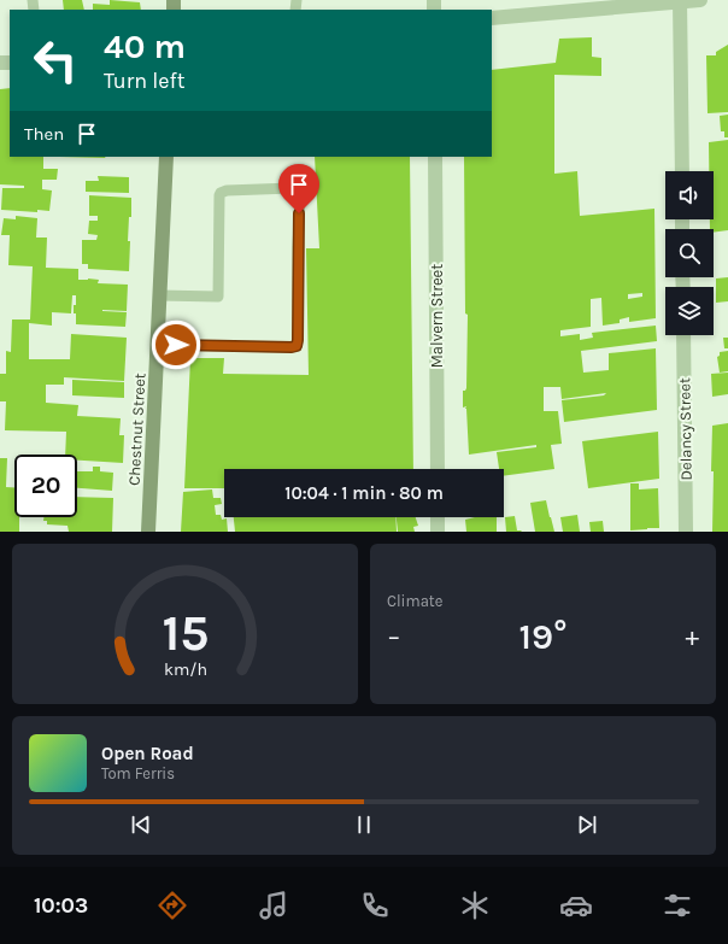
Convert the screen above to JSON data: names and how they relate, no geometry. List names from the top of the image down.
{
  "streets": {
    "street": ["Malvern Street", "Chestnut Street", "Delancy Street"]
  },
  "page": {
    "turn": ["40 m", "Turn left"],
    "then": "Then",
    "limit": "20",
    "trip": "10:04 · 1 min · 80 m",
    "tile": "Climate",
    "heat": ["−", "19°", "+"],
    "song": ["Open Road", "Tom Ferris"],
    "tabs": "10:03",
    "gauge": ["15", "km/h"]
  }
}
